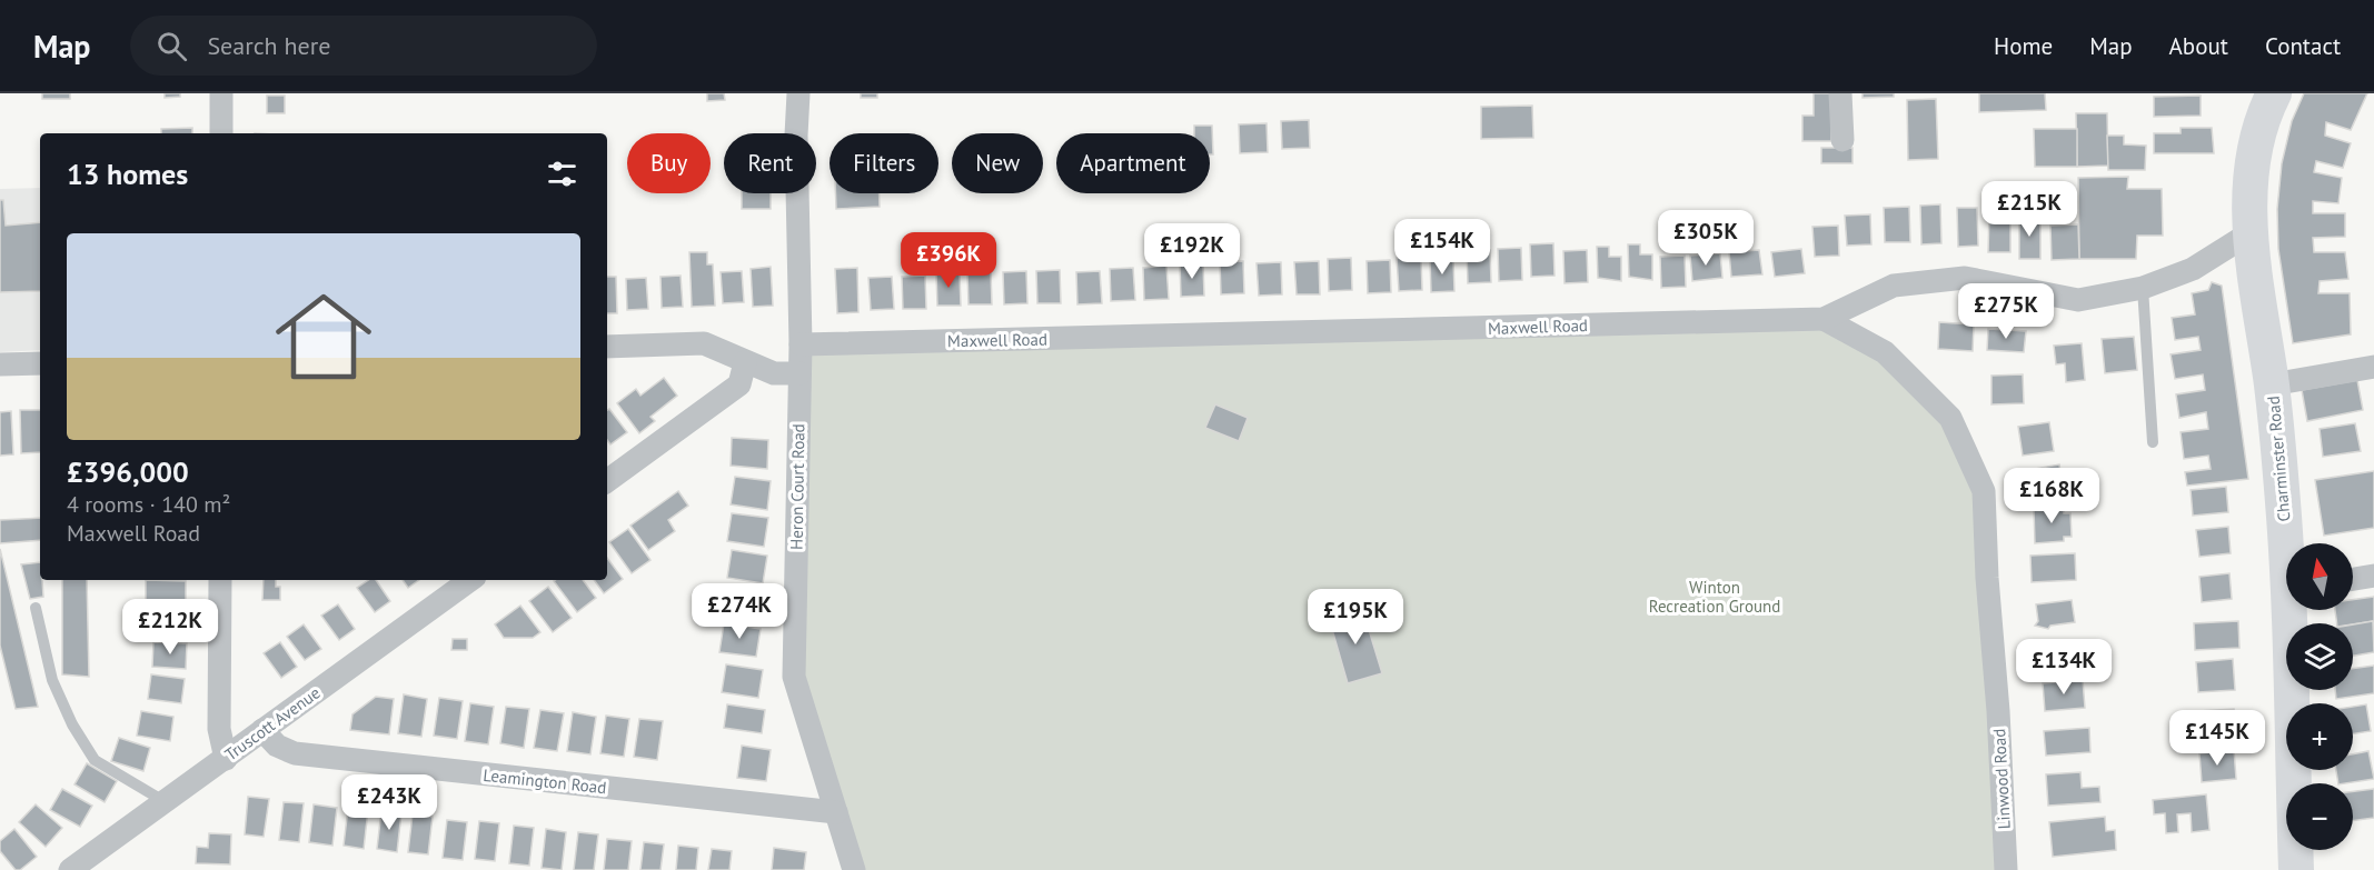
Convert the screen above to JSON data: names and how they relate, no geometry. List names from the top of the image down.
{
  "streets": {
    "main road": ["Charminster Road"],
    "street": [
      "Maxwell Road",
      "Heron Court Road",
      "Truscott Avenue",
      "Linwood Road",
      "Leamington Road"
    ]
  },
  "crossings": [
    ["Maxwell Road", "Charminster Road"],
    ["Maxwell Road", "Heron Court Road"],
    ["Maxwell Road", "Linwood Road"],
    ["Heron Court Road", "Leamington Road"],
    ["Truscott Avenue", "Leamington Road"]
  ],
  "parks": ["Winton Recreation Ground"],
  "north": "top",
  "page": {
    "header": "Map",
    "search": "Search here",
    "nav": [
      "Home",
      "Map",
      "About",
      "Contact"
    ],
    "chip": [
      "Buy",
      "Rent",
      "Filters",
      "New",
      "Apartment"
    ],
    "heading": "13 homes",
    "price": [
      "£215K",
      "£305K",
      "£154K",
      "£192K",
      "£396K",
      "£275K",
      "£168K",
      "£274K",
      "£195K",
      "£212K",
      "£134K",
      "£145K",
      "£243K"
    ],
    "list": [
      {
        "name": "£396,000",
        "note": "4 rooms · 140 m² · Maxwell Road"
      }
    ],
    "map_buttons": ["+", "−"]
  }
}
